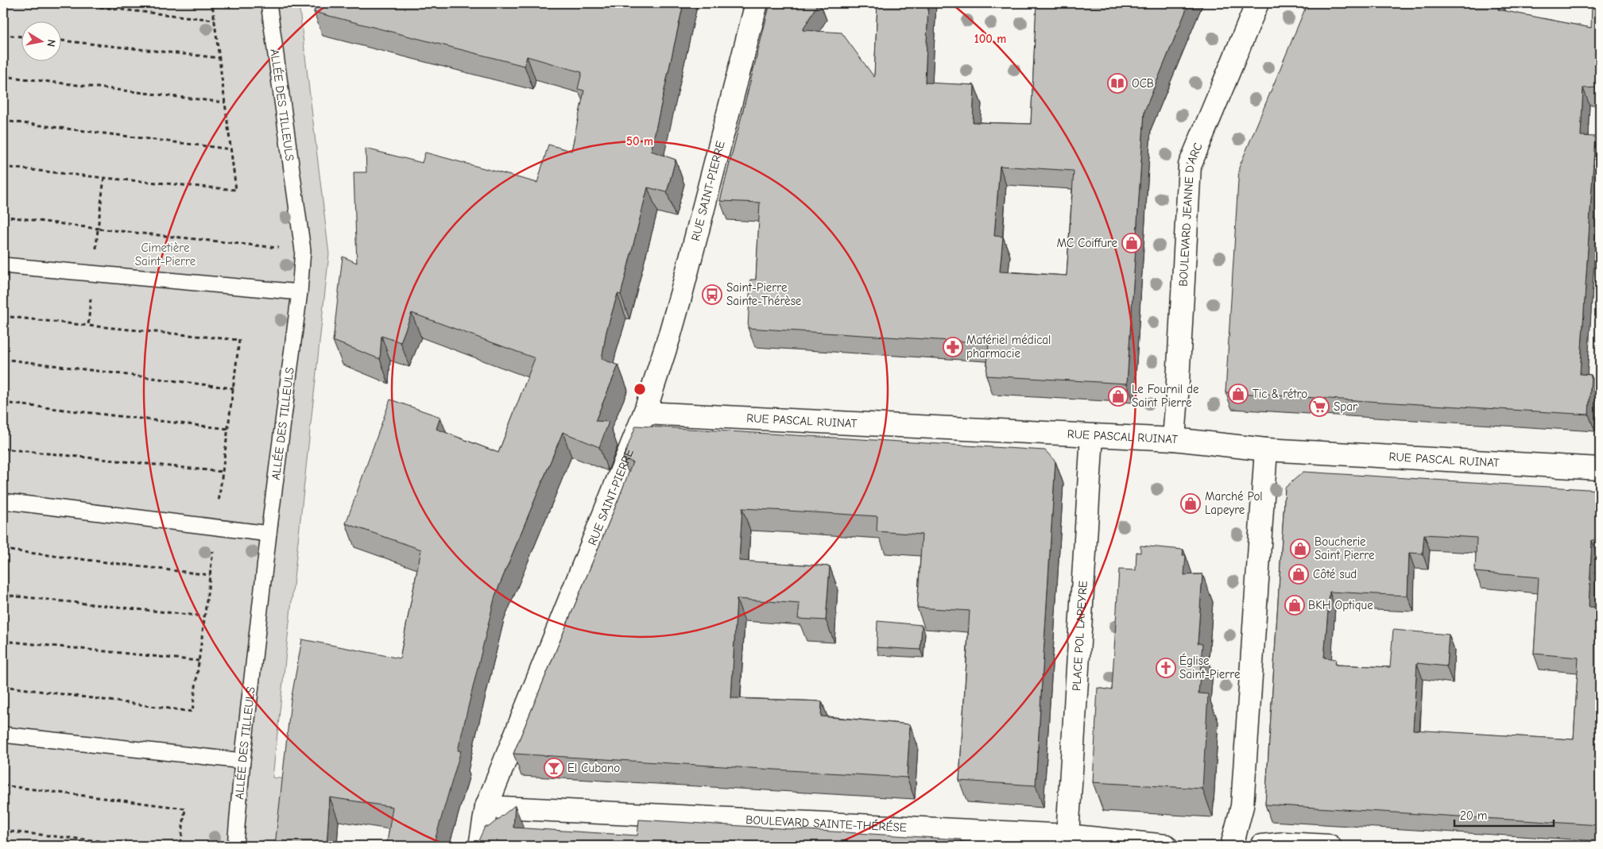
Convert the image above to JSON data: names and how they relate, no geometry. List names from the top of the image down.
{
  "streets": {
    "street": [
      "RUE SAINT-PIERRE",
      "BOULEVARD JEANNE D'ARC",
      "RUE PASCAL RUINAT",
      "PLACE POL LAPEYRE",
      "BOULEVARD SAINTE-THÉRÉSE"
    ],
    "lane": ["ALLÉE DES TILLEULS"]
  },
  "crossings": [
    ["RUE SAINT-PIERRE", "RUE PASCAL RUINAT"],
    ["RUE SAINT-PIERRE", "BOULEVARD SAINTE-THÉRÉSE"],
    ["BOULEVARD JEANNE D'ARC", "RUE PASCAL RUINAT"],
    ["RUE PASCAL RUINAT", "PLACE POL LAPEYRE"],
    ["PLACE POL LAPEYRE", "BOULEVARD SAINTE-THÉRÉSE"]
  ],
  "parks": ["Cimetière Saint-Pierre"],
  "places": {
    "library": ["OCB"],
    "shop": [
      "MC Coiffure",
      "Tic & rétro",
      "Le Fournil de Saint Pierre",
      "Marché Pol Lapeyre",
      "Boucherie Saint Pierre",
      "Côté sud",
      "BKH Optique"
    ],
    "bus stop": ["Saint-Pierre Sainte-Thérèse"],
    "pharmacy": ["Matériel médical pharmacie"],
    "supermarket": ["Spar"],
    "church": ["Église Saint-Pierre"],
    "bar": ["El Cubano"]
  },
  "scale_bar": "20 m",
  "north": "right",
  "rings": ["100 m", "50 m"]
}
